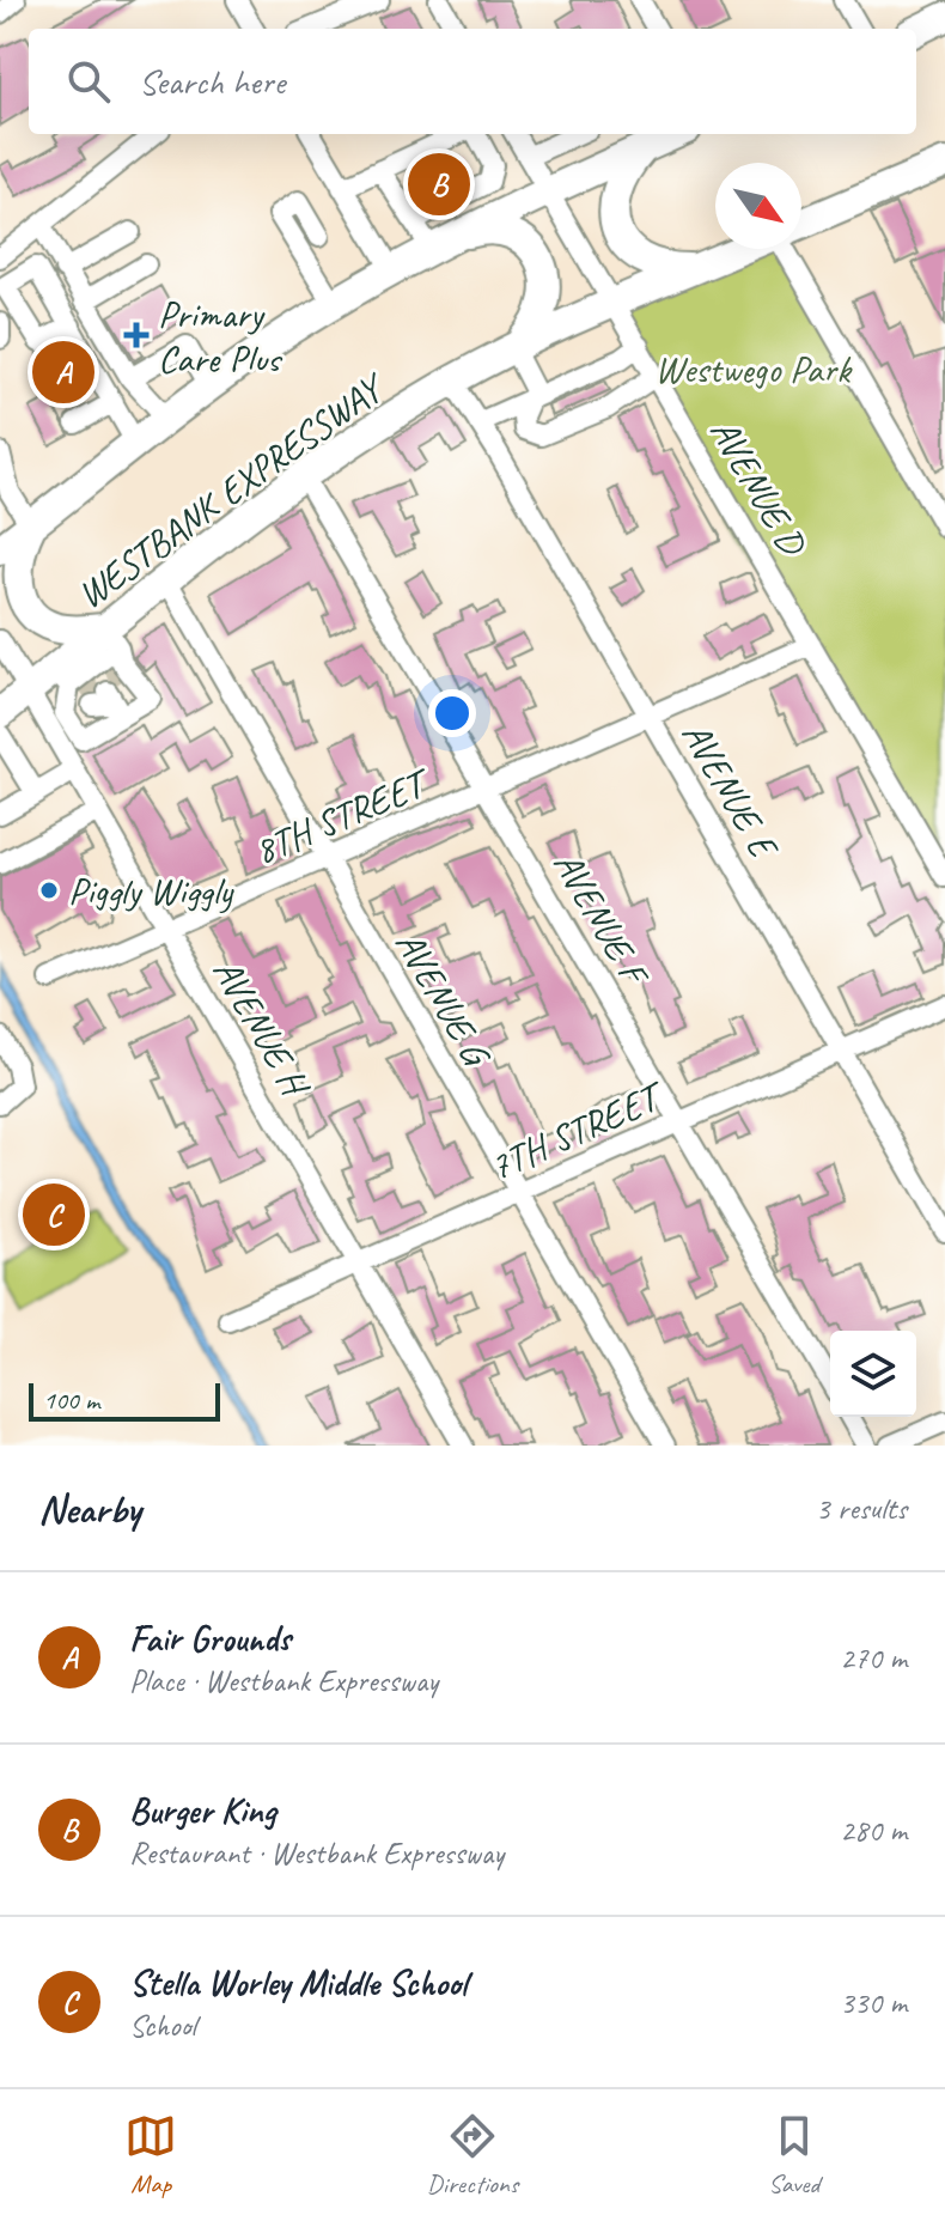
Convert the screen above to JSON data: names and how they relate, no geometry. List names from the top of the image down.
{
  "streets": {
    "highway": ["WESTBANK EXPRESSWAY"],
    "street": [
      "AVENUE D",
      "AVENUE E",
      "8TH STREET",
      "AVENUE F",
      "AVENUE G",
      "AVENUE H",
      "7TH STREET"
    ]
  },
  "crossings": [
    ["AVENUE D", "WESTBANK EXPRESSWAY"],
    ["AVENUE D", "8TH STREET"],
    ["WESTBANK EXPRESSWAY", "AVENUE E"],
    ["WESTBANK EXPRESSWAY", "AVENUE F"],
    ["WESTBANK EXPRESSWAY", "AVENUE G"],
    ["WESTBANK EXPRESSWAY", "AVENUE H"],
    ["AVENUE E", "8TH STREET"],
    ["AVENUE E", "7TH STREET"],
    ["8TH STREET", "AVENUE F"],
    ["8TH STREET", "AVENUE G"],
    ["8TH STREET", "AVENUE H"],
    ["AVENUE F", "7TH STREET"],
    ["AVENUE G", "7TH STREET"],
    ["AVENUE H", "7TH STREET"]
  ],
  "parks": ["Westwego Park"],
  "places": {
    "health": ["Primary Care Plus"],
    "other": ["Piggly Wiggly"]
  },
  "scale_bar": "100 m",
  "north": "bottom right",
  "page": {
    "search": "Search here",
    "pins": ["B", "A", "C"],
    "scale": "100 m",
    "heading": ["Nearby", "3 results"],
    "list": [
      {
        "mark": "A",
        "name": "Fair Grounds",
        "note": "Place · Westbank Expressway",
        "value": "270 m"
      },
      {
        "mark": "B",
        "name": "Burger King",
        "note": "Restaurant · Westbank Expressway",
        "value": "280 m"
      },
      {
        "mark": "C",
        "name": "Stella Worley Middle School",
        "note": "School",
        "value": "330 m"
      }
    ],
    "nav": ["Map", "Directions", "Saved"]
  }
}
